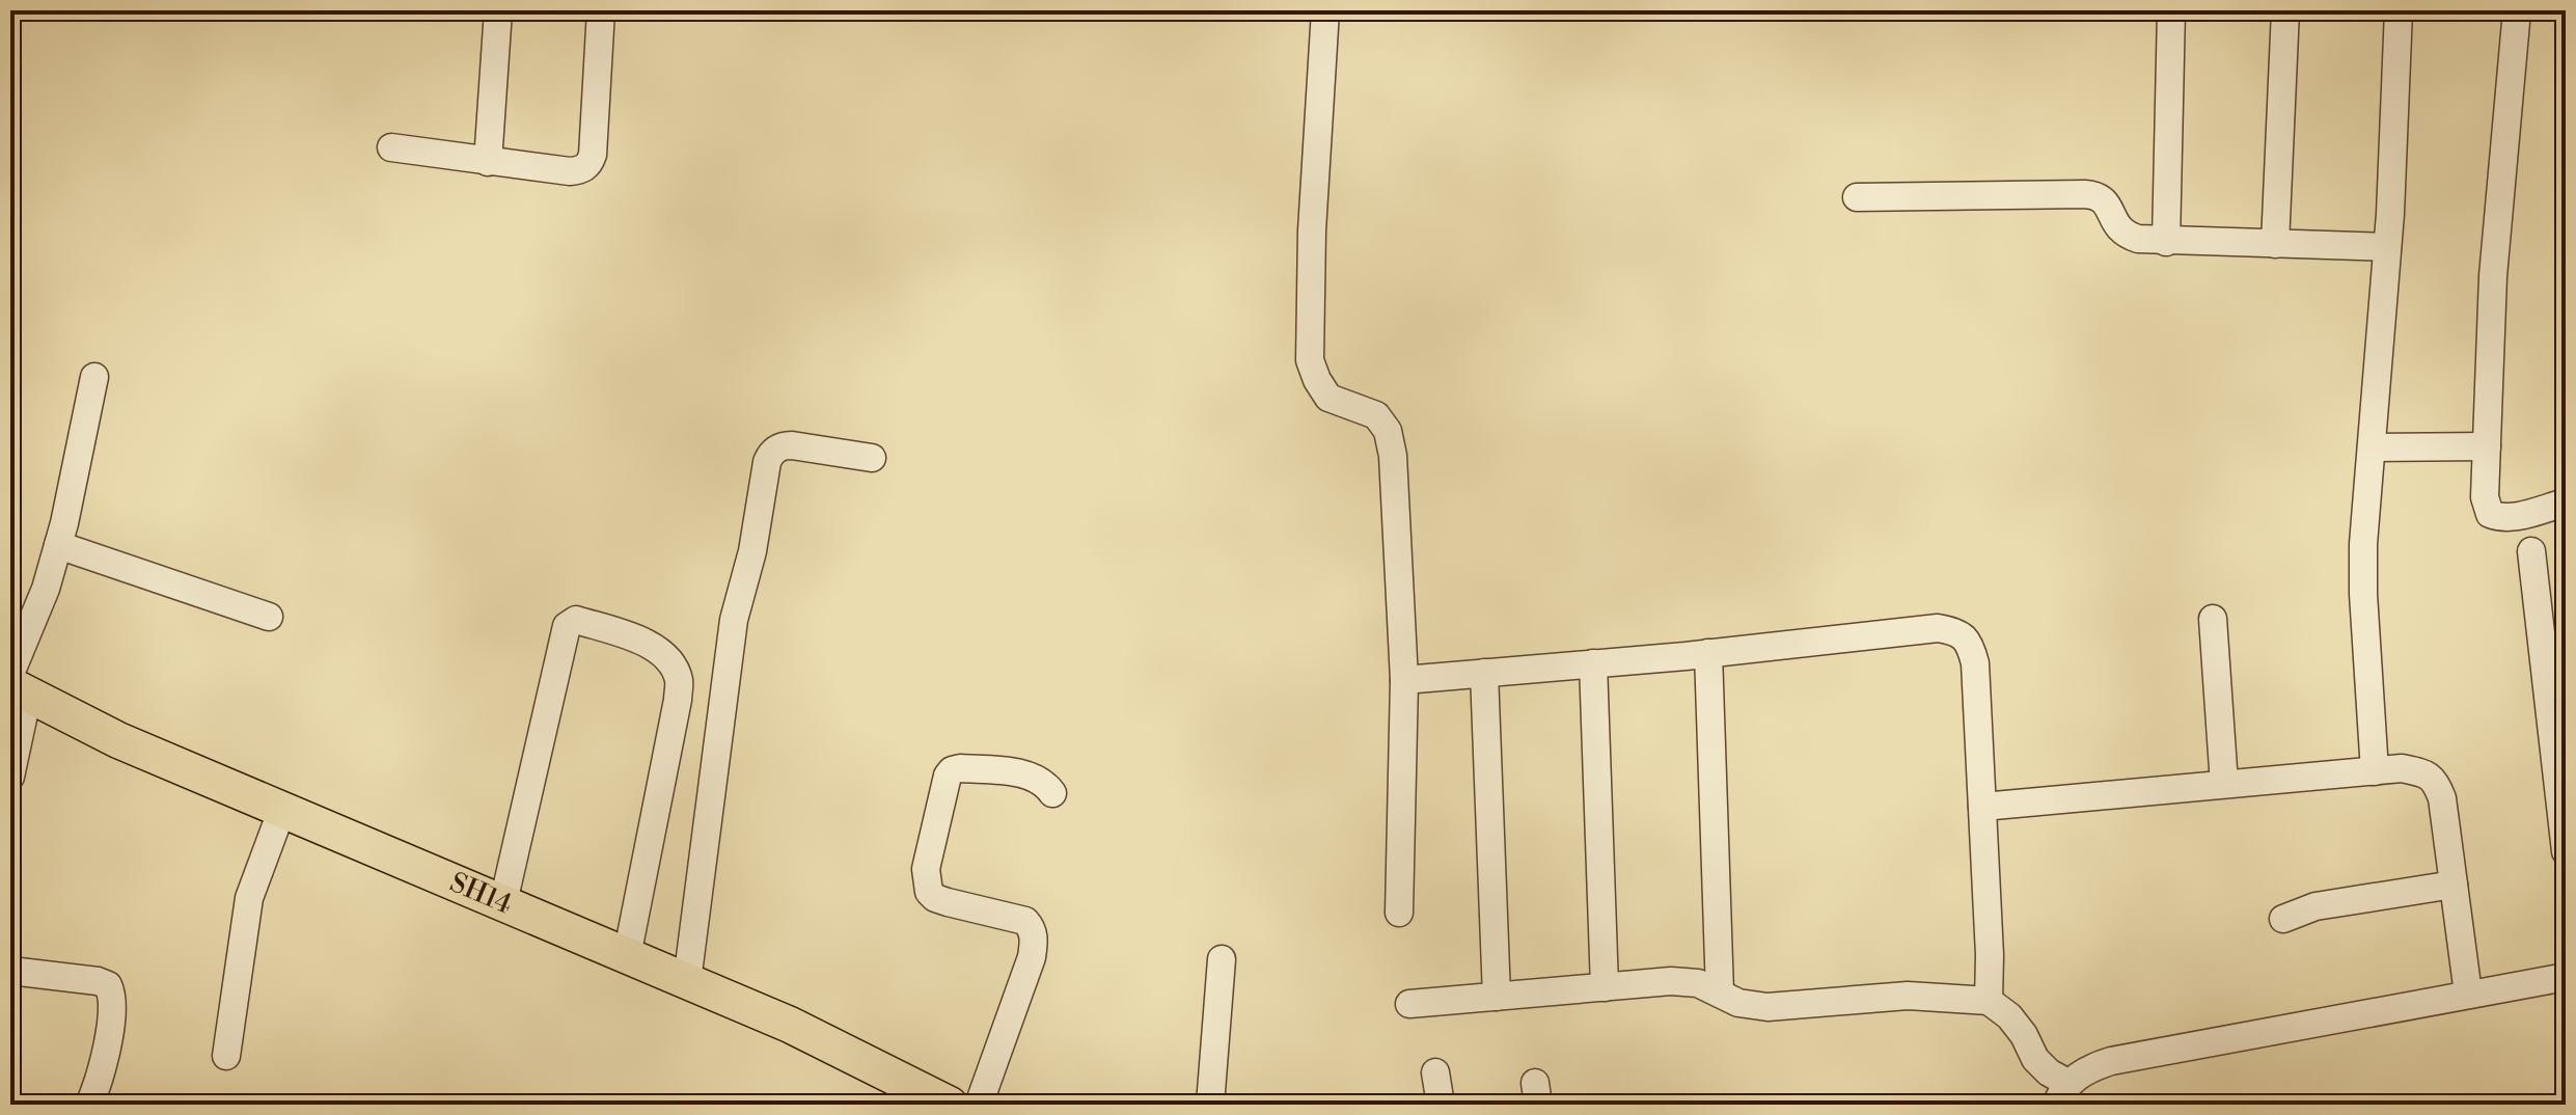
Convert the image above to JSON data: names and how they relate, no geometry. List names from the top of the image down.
{
  "streets": {
    "main road": ["SH14"]
  }
}
